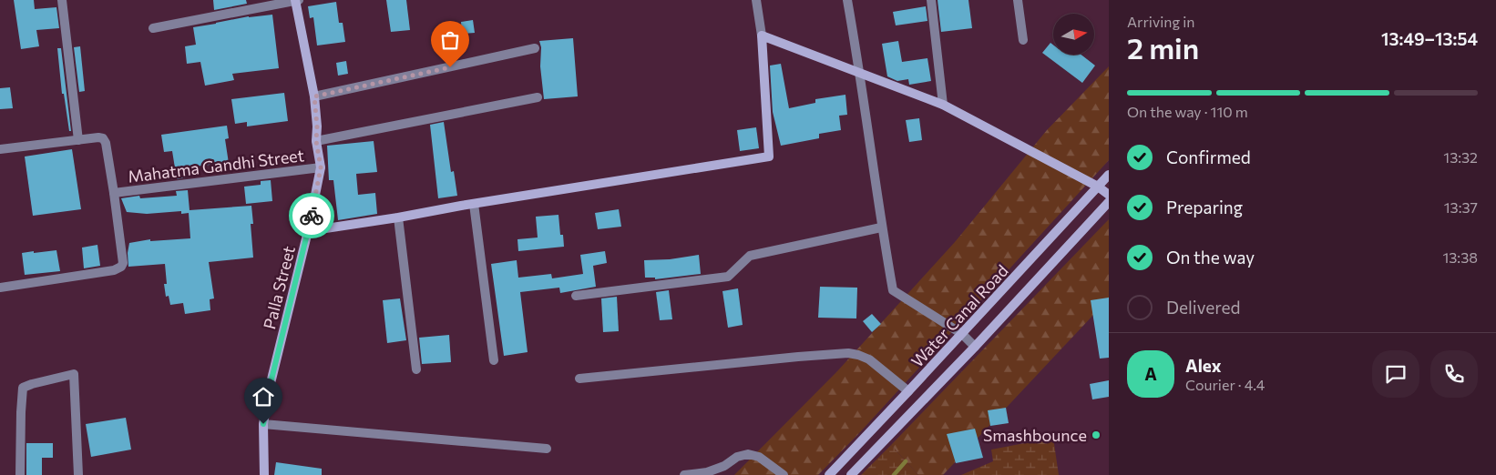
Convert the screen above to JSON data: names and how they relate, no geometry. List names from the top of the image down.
{
  "streets": {
    "street": ["Mahatma Gandhi Street", "Palla Street", "Water Canal Road"]
  },
  "crossings": [
    ["Mahatma Gandhi Street", "Palla Street"]
  ],
  "places": ["Smashbounce"],
  "north": "right",
  "page": {
    "heading": ["2 min", "Arriving in", "13:49–13:54"],
    "panel": ["Alex", "Courier · 4.4"],
    "bar": "On the way · 110 m",
    "list": [
      ["Confirmed", "13:32"],
      ["Preparing", "13:37"],
      ["On the way", "13:38"],
      "Delivered"
    ],
    "round": "A"
  }
}
